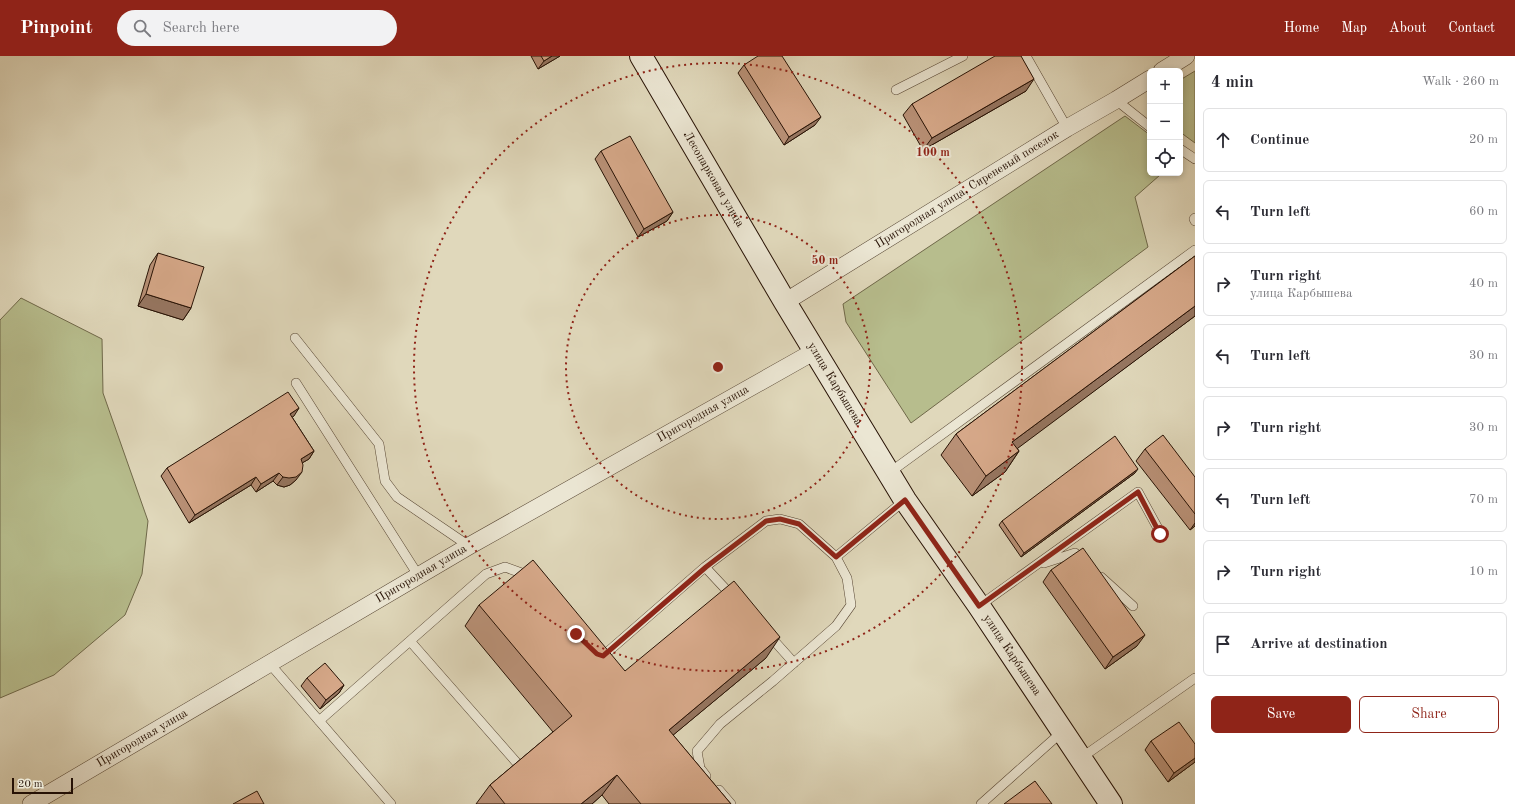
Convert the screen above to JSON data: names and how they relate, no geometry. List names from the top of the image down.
{
  "streets": {
    "main road": ["Лесопарковая улица", "улица Карбышева"],
    "street": ["Пригородная улица, Сиреневый поселок", "Пригородная улица"]
  },
  "crossings": [
    ["Лесопарковая улица", "Пригородная улица, Сиреневый поселок"],
    ["Лесопарковая улица", "улица Карбышева"],
    ["Пригородная улица, Сиреневый поселок", "улица Карбышева"],
    ["улица Карбышева", "Пригородная улица"]
  ],
  "scale_bar": "20 m",
  "page": {
    "header": "Pinpoint",
    "search": "Search here",
    "nav": [
      "Home",
      "Map",
      "About",
      "Contact"
    ],
    "heading": ["4 min", "Walk · 260 m"],
    "map_buttons": ["+", "−"],
    "list": [
      ["Continue", "20 m"],
      ["Turn left", "60 m"],
      ["Turn right", "улица Карбышева", "40 m"],
      ["Turn left", "30 m"],
      ["Turn right", "30 m"],
      ["Turn left", "70 m"],
      ["Turn right", "10 m"],
      "Arrive at destination"
    ],
    "buttons": ["Save", "Share"],
    "scale": "20 m"
  },
  "rings": ["100 m", "50 m"]
}
